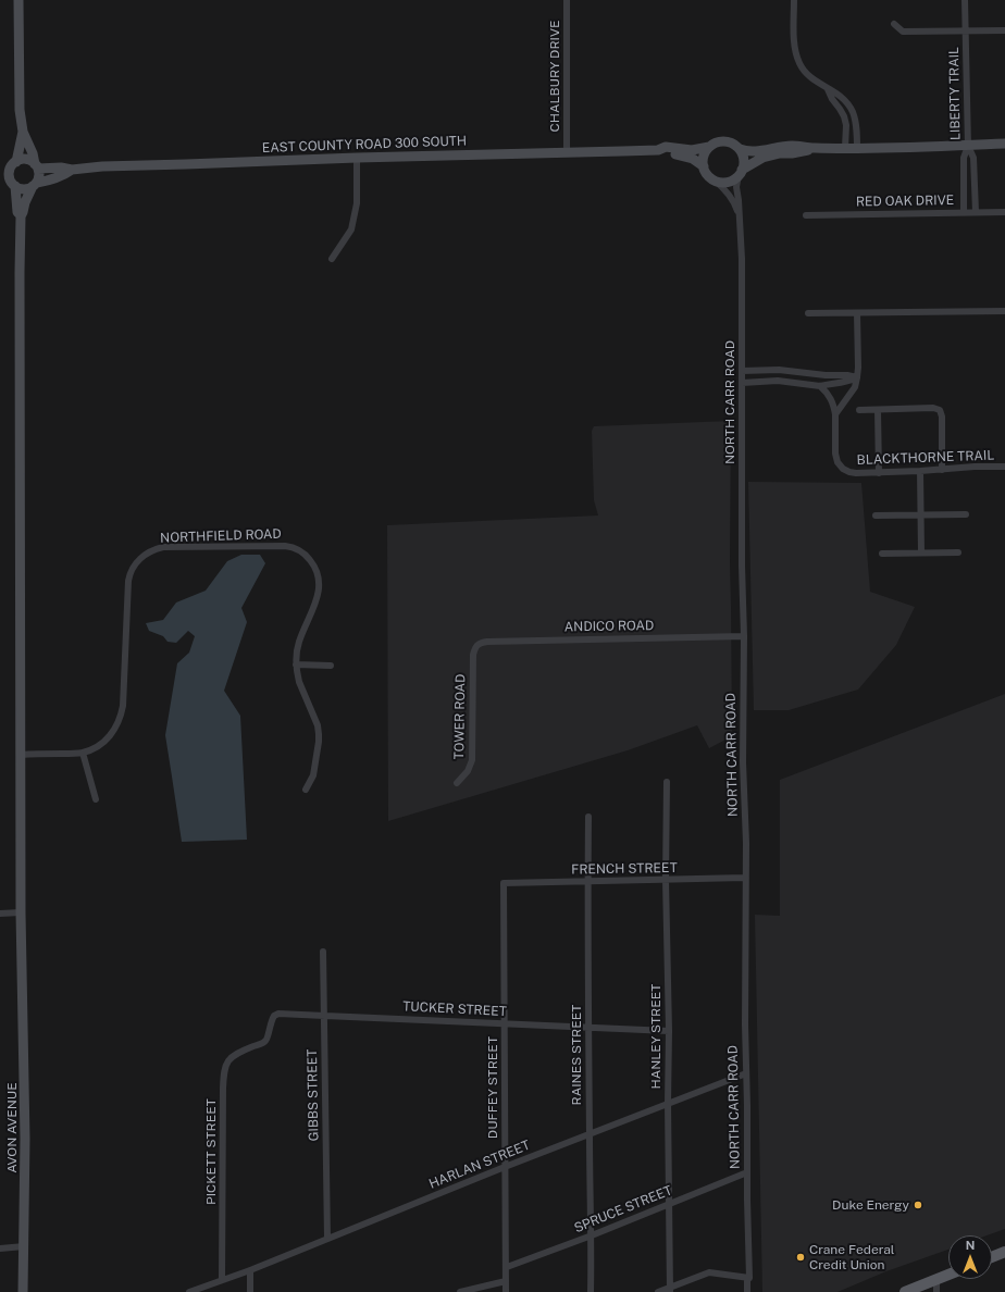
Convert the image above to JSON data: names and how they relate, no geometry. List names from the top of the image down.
{
  "streets": {
    "main road": ["EAST COUNTY ROAD 300 SOUTH", "AVON AVENUE"],
    "street": [
      "CHALBURY DRIVE",
      "LIBERTY TRAIL",
      "RED OAK DRIVE",
      "NORTH CARR ROAD",
      "BLACKTHORNE TRAIL",
      "NORTHFIELD ROAD",
      "ANDICO ROAD",
      "TOWER ROAD",
      "FRENCH STREET",
      "TUCKER STREET",
      "HANLEY STREET",
      "RAINES STREET",
      "DUFFEY STREET",
      "GIBBS STREET",
      "PICKETT STREET",
      "HARLAN STREET",
      "SPRUCE STREET"
    ]
  },
  "crossings": [
    ["CHALBURY DRIVE", "EAST COUNTY ROAD 300 SOUTH"],
    ["LIBERTY TRAIL", "RED OAK DRIVE"],
    ["EAST COUNTY ROAD 300 SOUTH", "NORTH CARR ROAD"],
    ["NORTH CARR ROAD", "ANDICO ROAD"],
    ["NORTH CARR ROAD", "FRENCH STREET"],
    ["NORTH CARR ROAD", "HARLAN STREET"],
    ["NORTH CARR ROAD", "SPRUCE STREET"],
    ["NORTHFIELD ROAD", "AVON AVENUE"],
    ["ANDICO ROAD", "TOWER ROAD"],
    ["FRENCH STREET", "HANLEY STREET"],
    ["FRENCH STREET", "RAINES STREET"],
    ["FRENCH STREET", "DUFFEY STREET"],
    ["TUCKER STREET", "HANLEY STREET"],
    ["TUCKER STREET", "RAINES STREET"],
    ["TUCKER STREET", "DUFFEY STREET"],
    ["TUCKER STREET", "GIBBS STREET"],
    ["TUCKER STREET", "PICKETT STREET"],
    ["HANLEY STREET", "HARLAN STREET"],
    ["HANLEY STREET", "SPRUCE STREET"],
    ["RAINES STREET", "HARLAN STREET"],
    ["RAINES STREET", "SPRUCE STREET"],
    ["DUFFEY STREET", "HARLAN STREET"],
    ["DUFFEY STREET", "SPRUCE STREET"],
    ["GIBBS STREET", "HARLAN STREET"],
    ["PICKETT STREET", "HARLAN STREET"]
  ],
  "places": ["Duke Energy", "Crane Federal Credit Union"],
  "north": "top"
}
